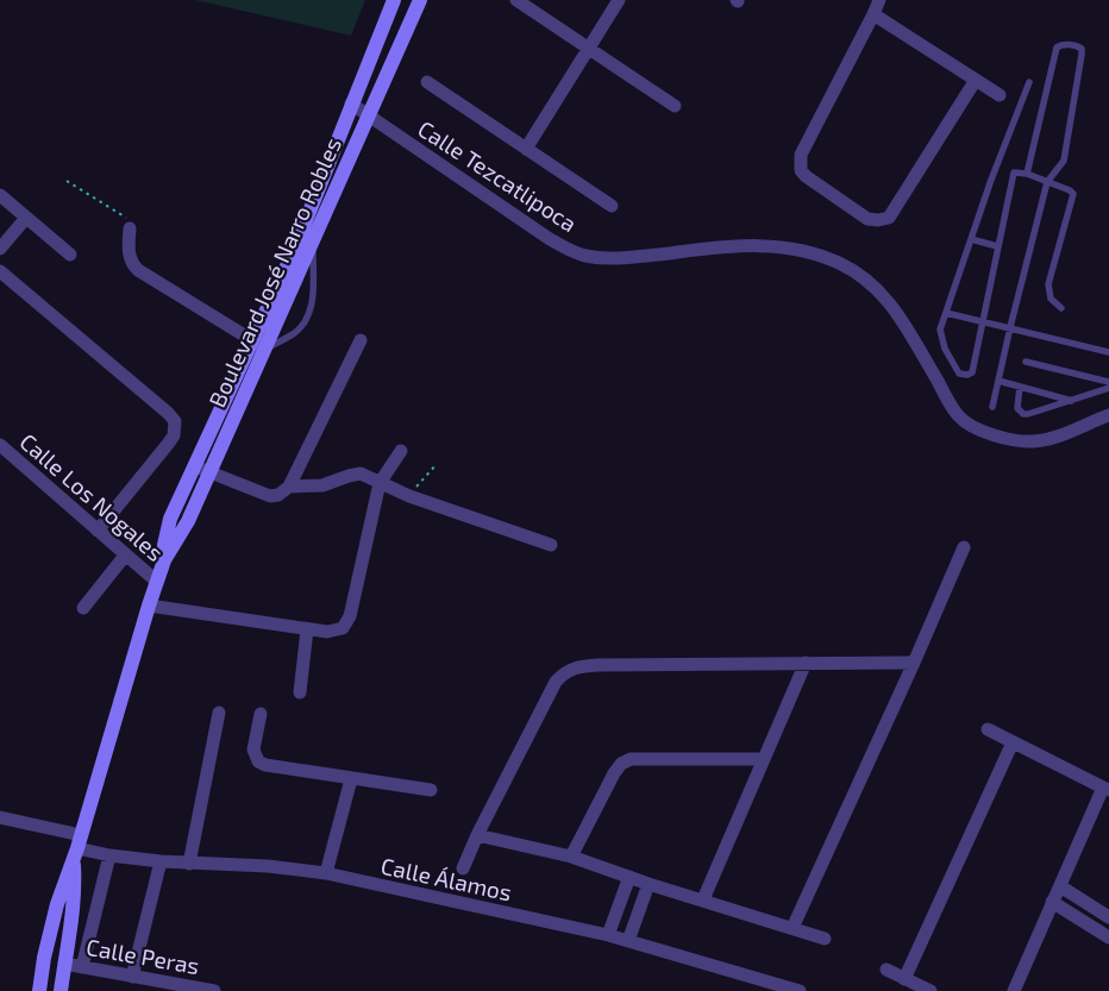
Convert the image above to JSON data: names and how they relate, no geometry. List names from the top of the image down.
{
  "streets": {
    "street": [
      "Calle Tezcatlipoca",
      "Boulevard José Narro Robles",
      "Calle Los Nogales",
      "Calle Álamos",
      "Calle Peras"
    ]
  },
  "crossings": [
    ["Calle Tezcatlipoca", "Boulevard José Narro Robles"],
    ["Boulevard José Narro Robles", "Calle Los Nogales"],
    ["Boulevard José Narro Robles", "Calle Álamos"],
    ["Boulevard José Narro Robles", "Calle Peras"]
  ]
}
